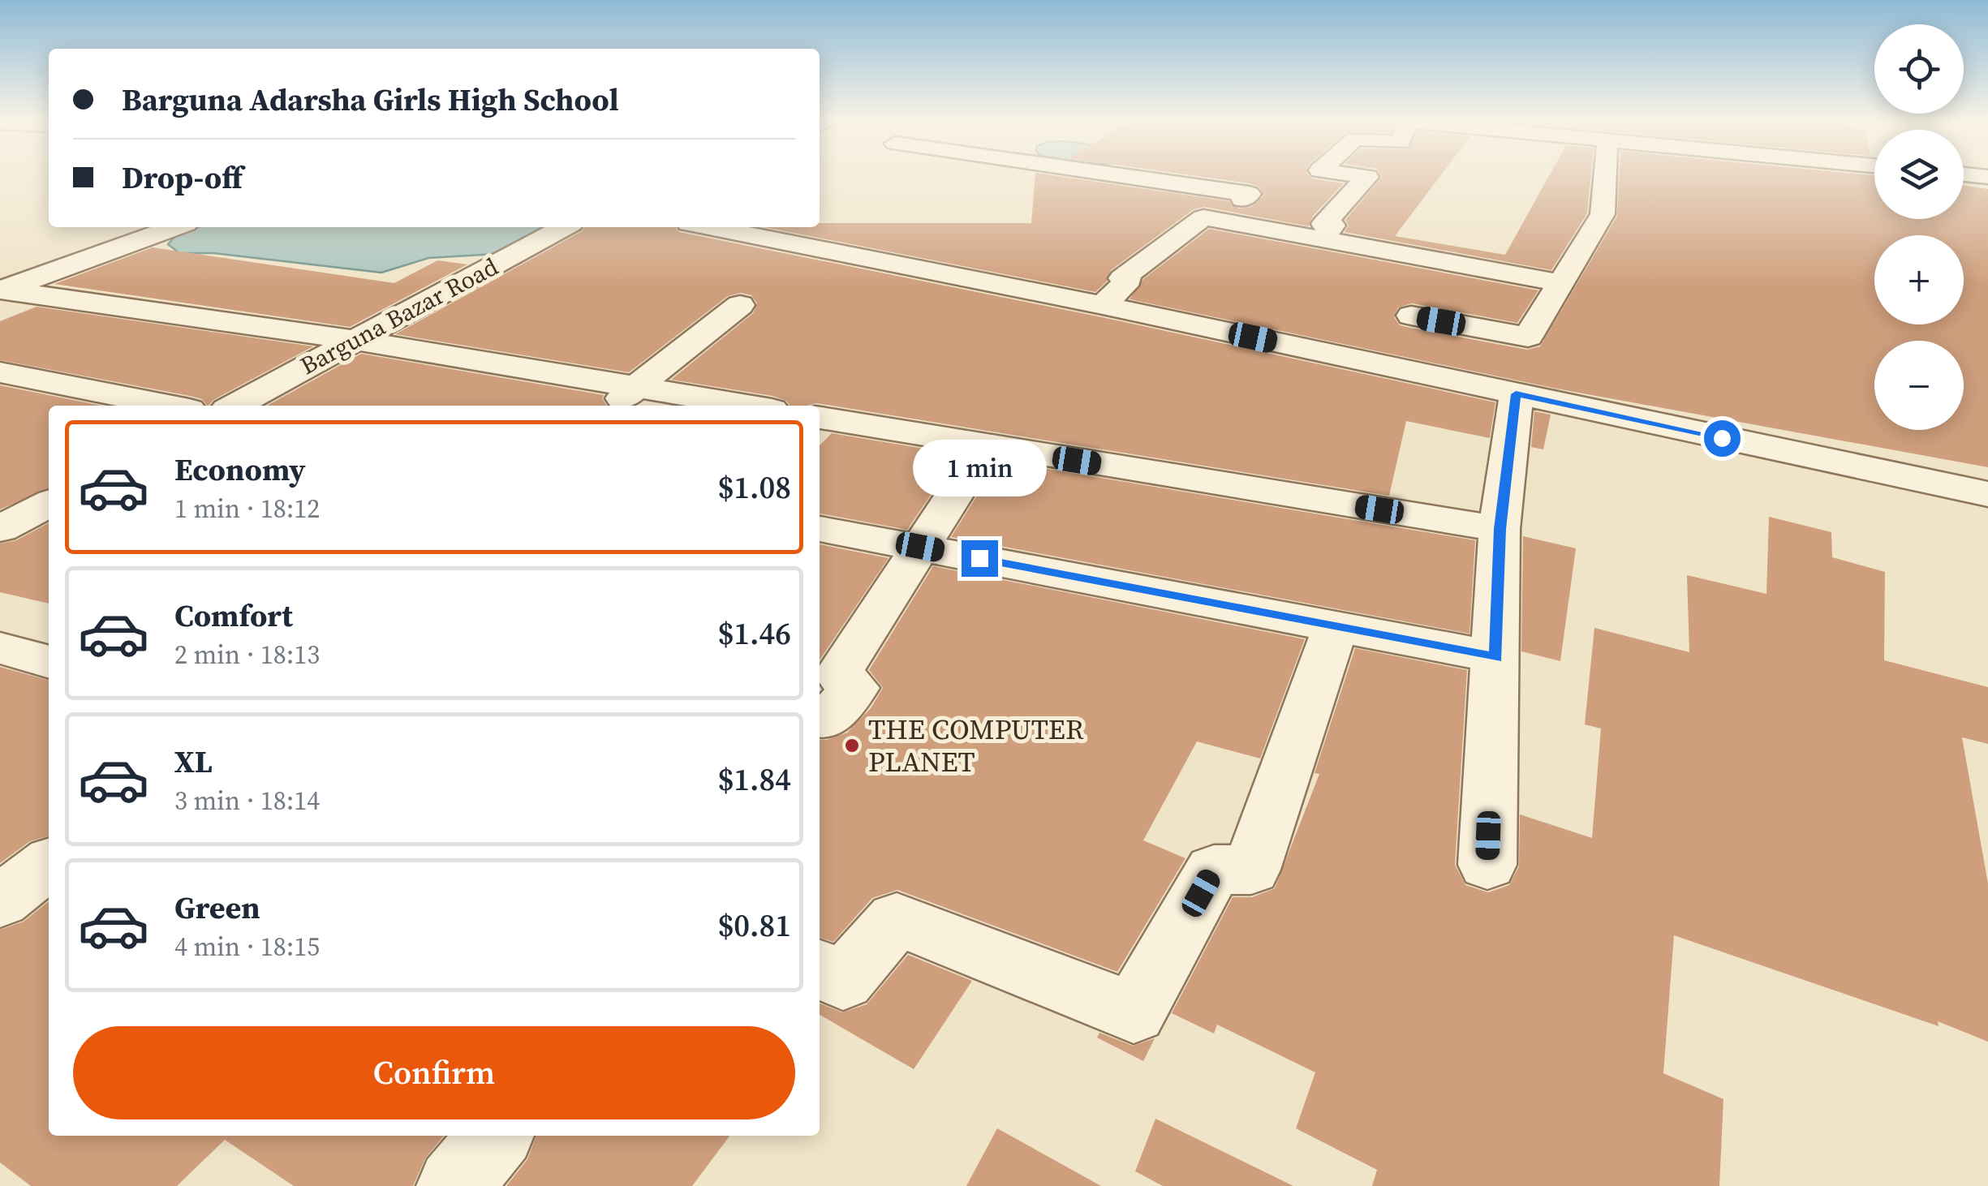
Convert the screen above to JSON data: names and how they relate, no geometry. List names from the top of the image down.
{
  "streets": {
    "street": ["Barguna Bazar Road"]
  },
  "places": ["THE COMPUTER PLANET"],
  "page": {
    "map_buttons": ["+", "−"],
    "banner": ["Barguna Adarsha Girls High School", "Drop-off"],
    "list": [
      {
        "name": "Economy",
        "note": "1 min · 18:12",
        "value": "$1.08"
      },
      {
        "name": "Comfort",
        "note": "2 min · 18:13",
        "value": "$1.46"
      },
      {
        "name": "XL",
        "note": "3 min · 18:14",
        "value": "$1.84"
      },
      {
        "name": "Green",
        "note": "4 min · 18:15",
        "value": "$0.81"
      }
    ],
    "bubble": "1 min",
    "buttons": "Confirm"
  }
}
